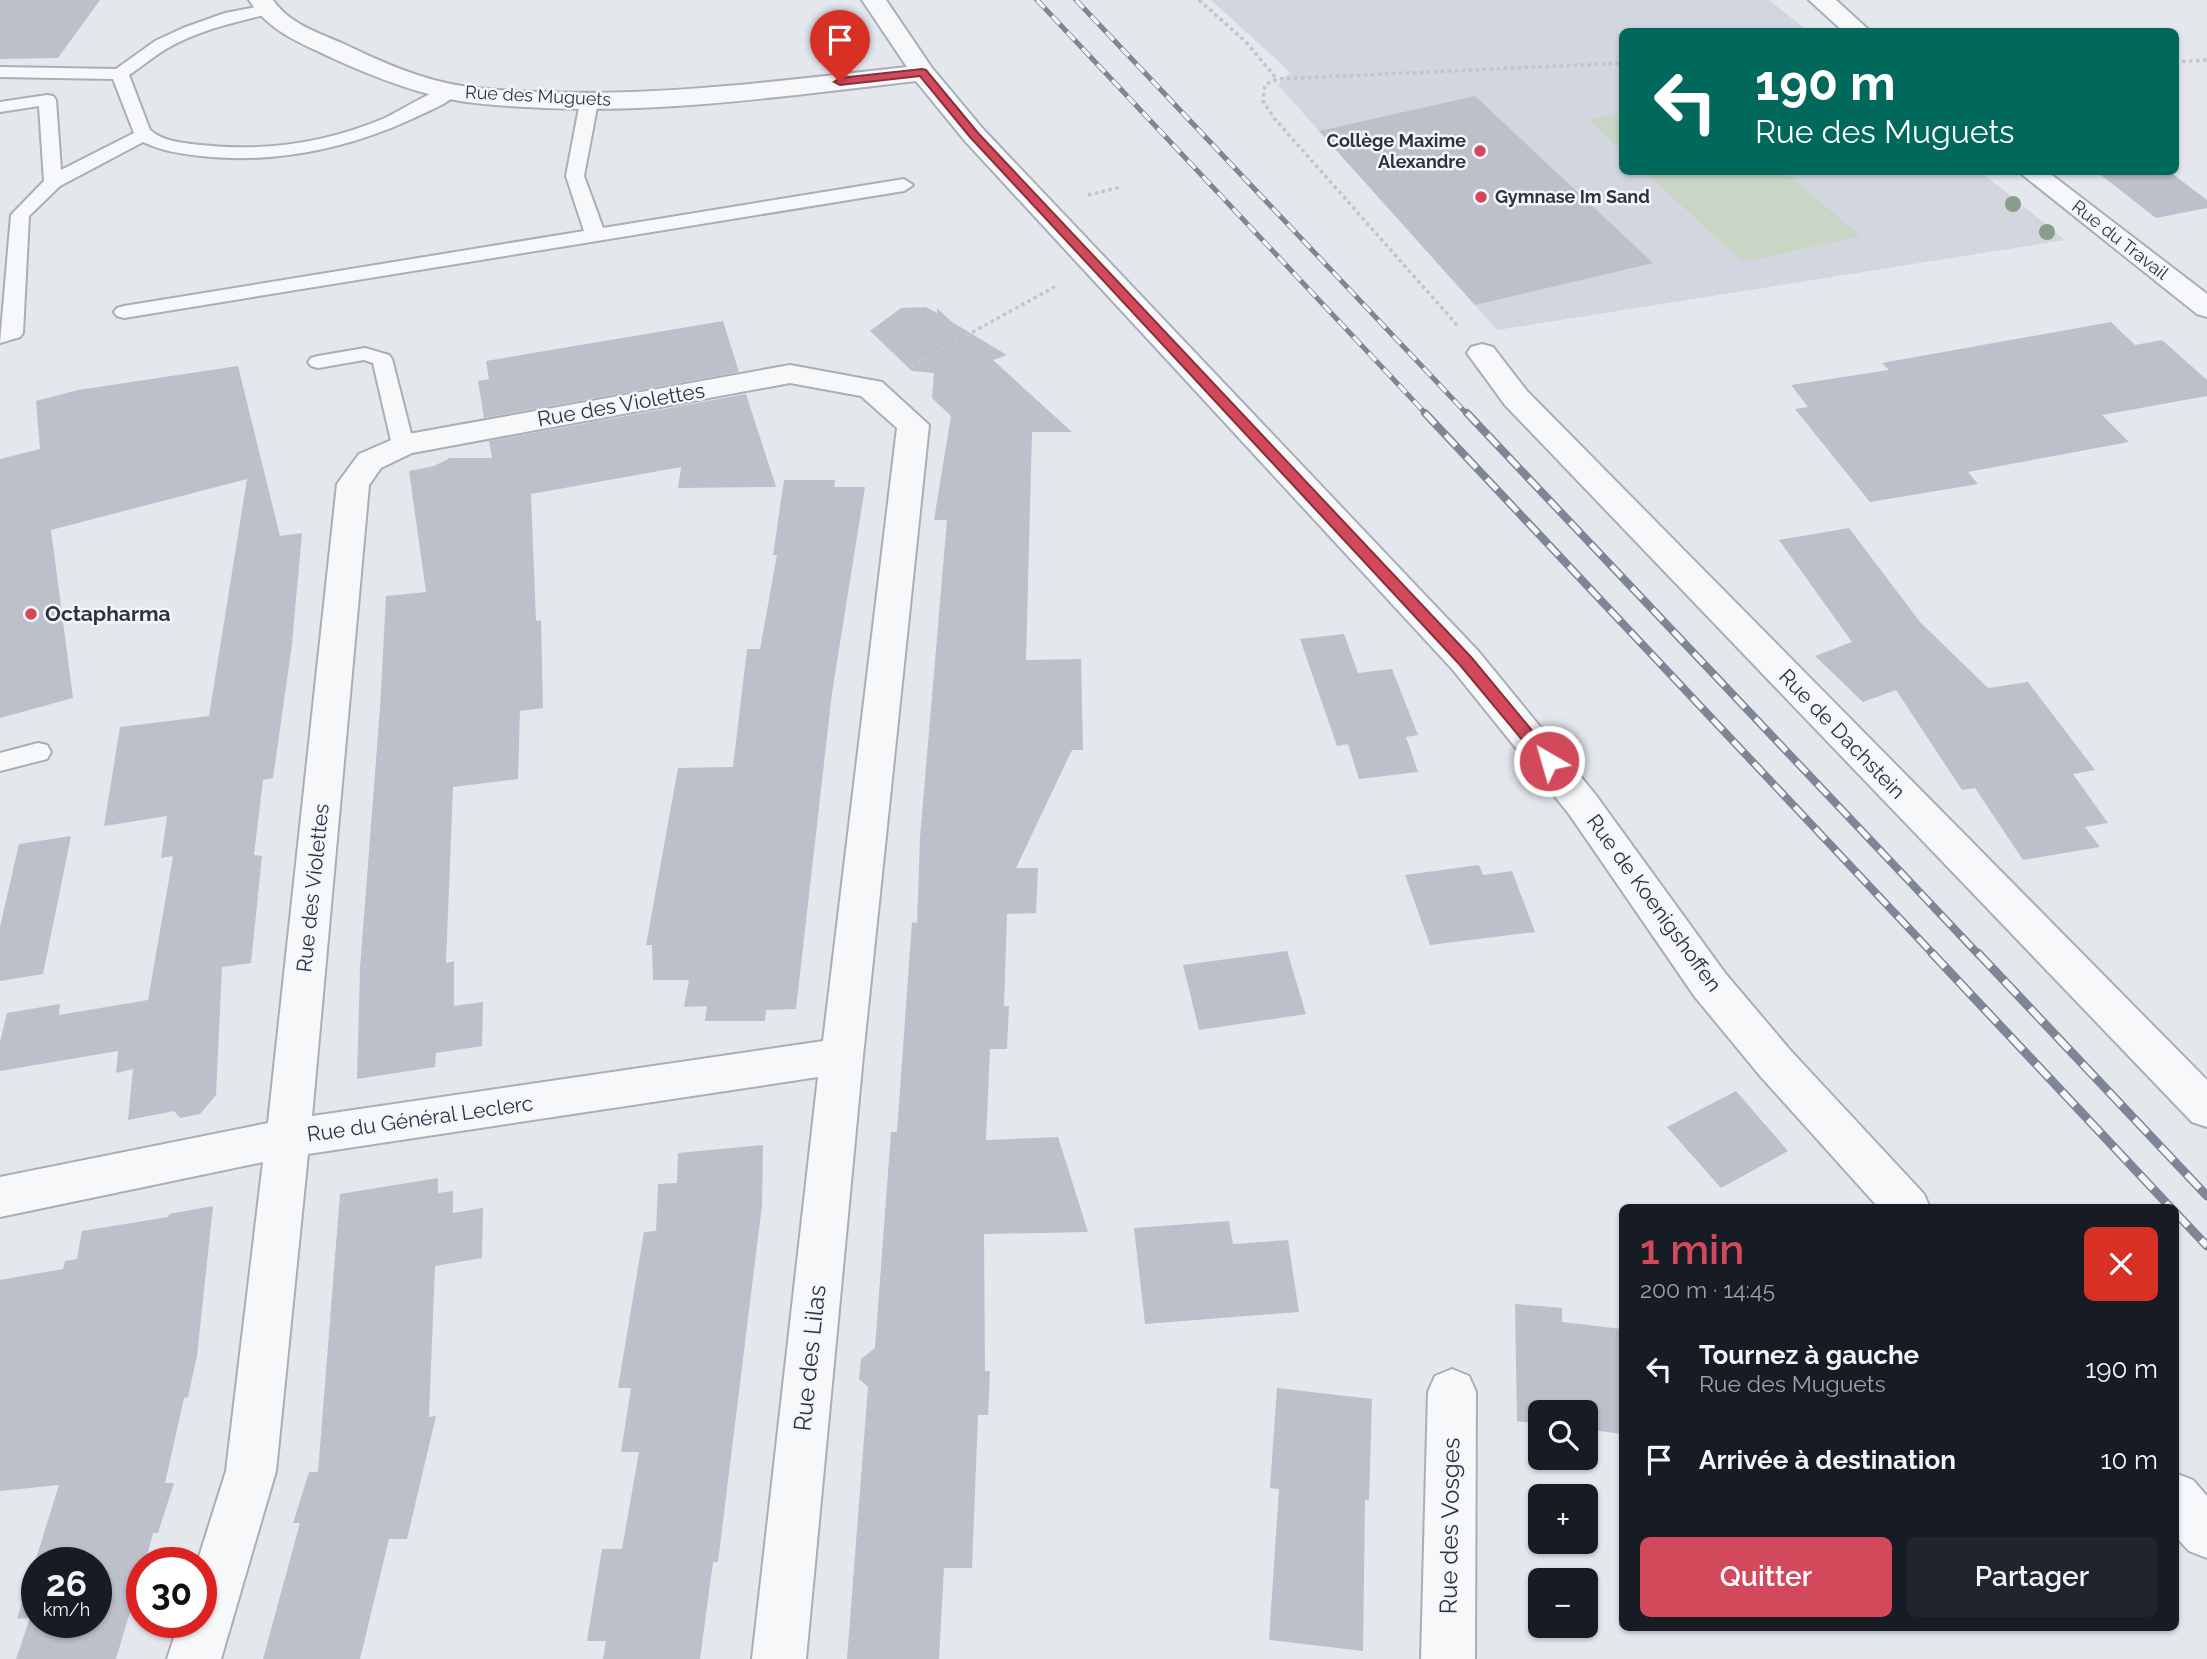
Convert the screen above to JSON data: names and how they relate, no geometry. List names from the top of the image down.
{
  "streets": {
    "street": [
      "Rue des Muguets",
      "Rue du Travail",
      "Rue des Violettes",
      "Rue de Dachstein",
      "Rue de Koenigshoffen",
      "Rue du Général Leclerc",
      "Rue des Lilas",
      "Rue des Vosges"
    ]
  },
  "crossings": [
    ["Rue des Muguets", "Rue de Koenigshoffen"],
    ["Rue des Violettes", "Rue du Général Leclerc"],
    ["Rue du Général Leclerc", "Rue des Lilas"]
  ],
  "places": ["Collège Maxime Alexandre", "Gymnase Im Sand", "Octapharma"],
  "page": {
    "turn": ["190 m", "Rue des Muguets"],
    "heading": ["1 min", "200 m · 14:45"],
    "list": [
      {
        "name": "Tournez à gauche",
        "note": "Rue des Muguets",
        "value": "190 m"
      },
      {
        "name": "Arrivée à destination",
        "value": "10 m"
      }
    ],
    "map_buttons": ["+", "−"],
    "buttons": ["Quitter", "Partager"],
    "speed": "26 km/h",
    "limit": "30"
  }
}
